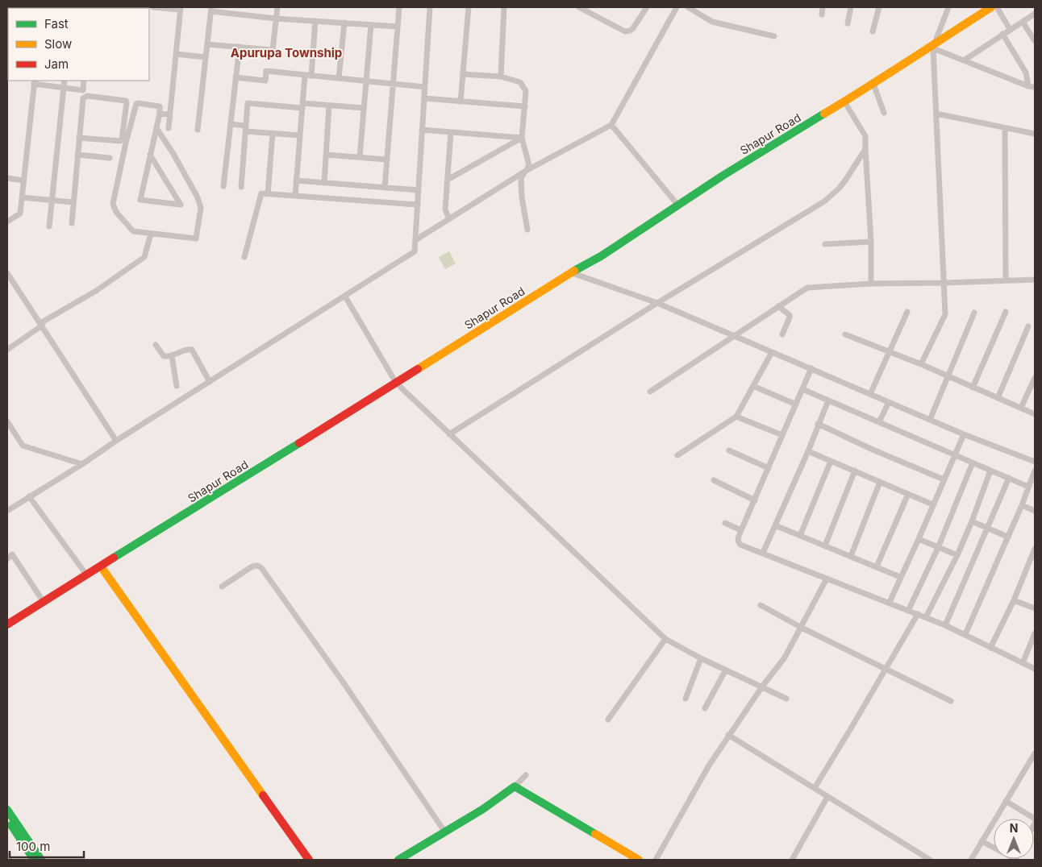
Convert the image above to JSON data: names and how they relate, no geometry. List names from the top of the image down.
{
  "streets": {
    "street": ["Shapur Road"]
  },
  "districts": ["Apurupa Township"],
  "legend": ["Fast", "Slow", "Jam"],
  "scale_bar": "100 m",
  "north": "top"
}
